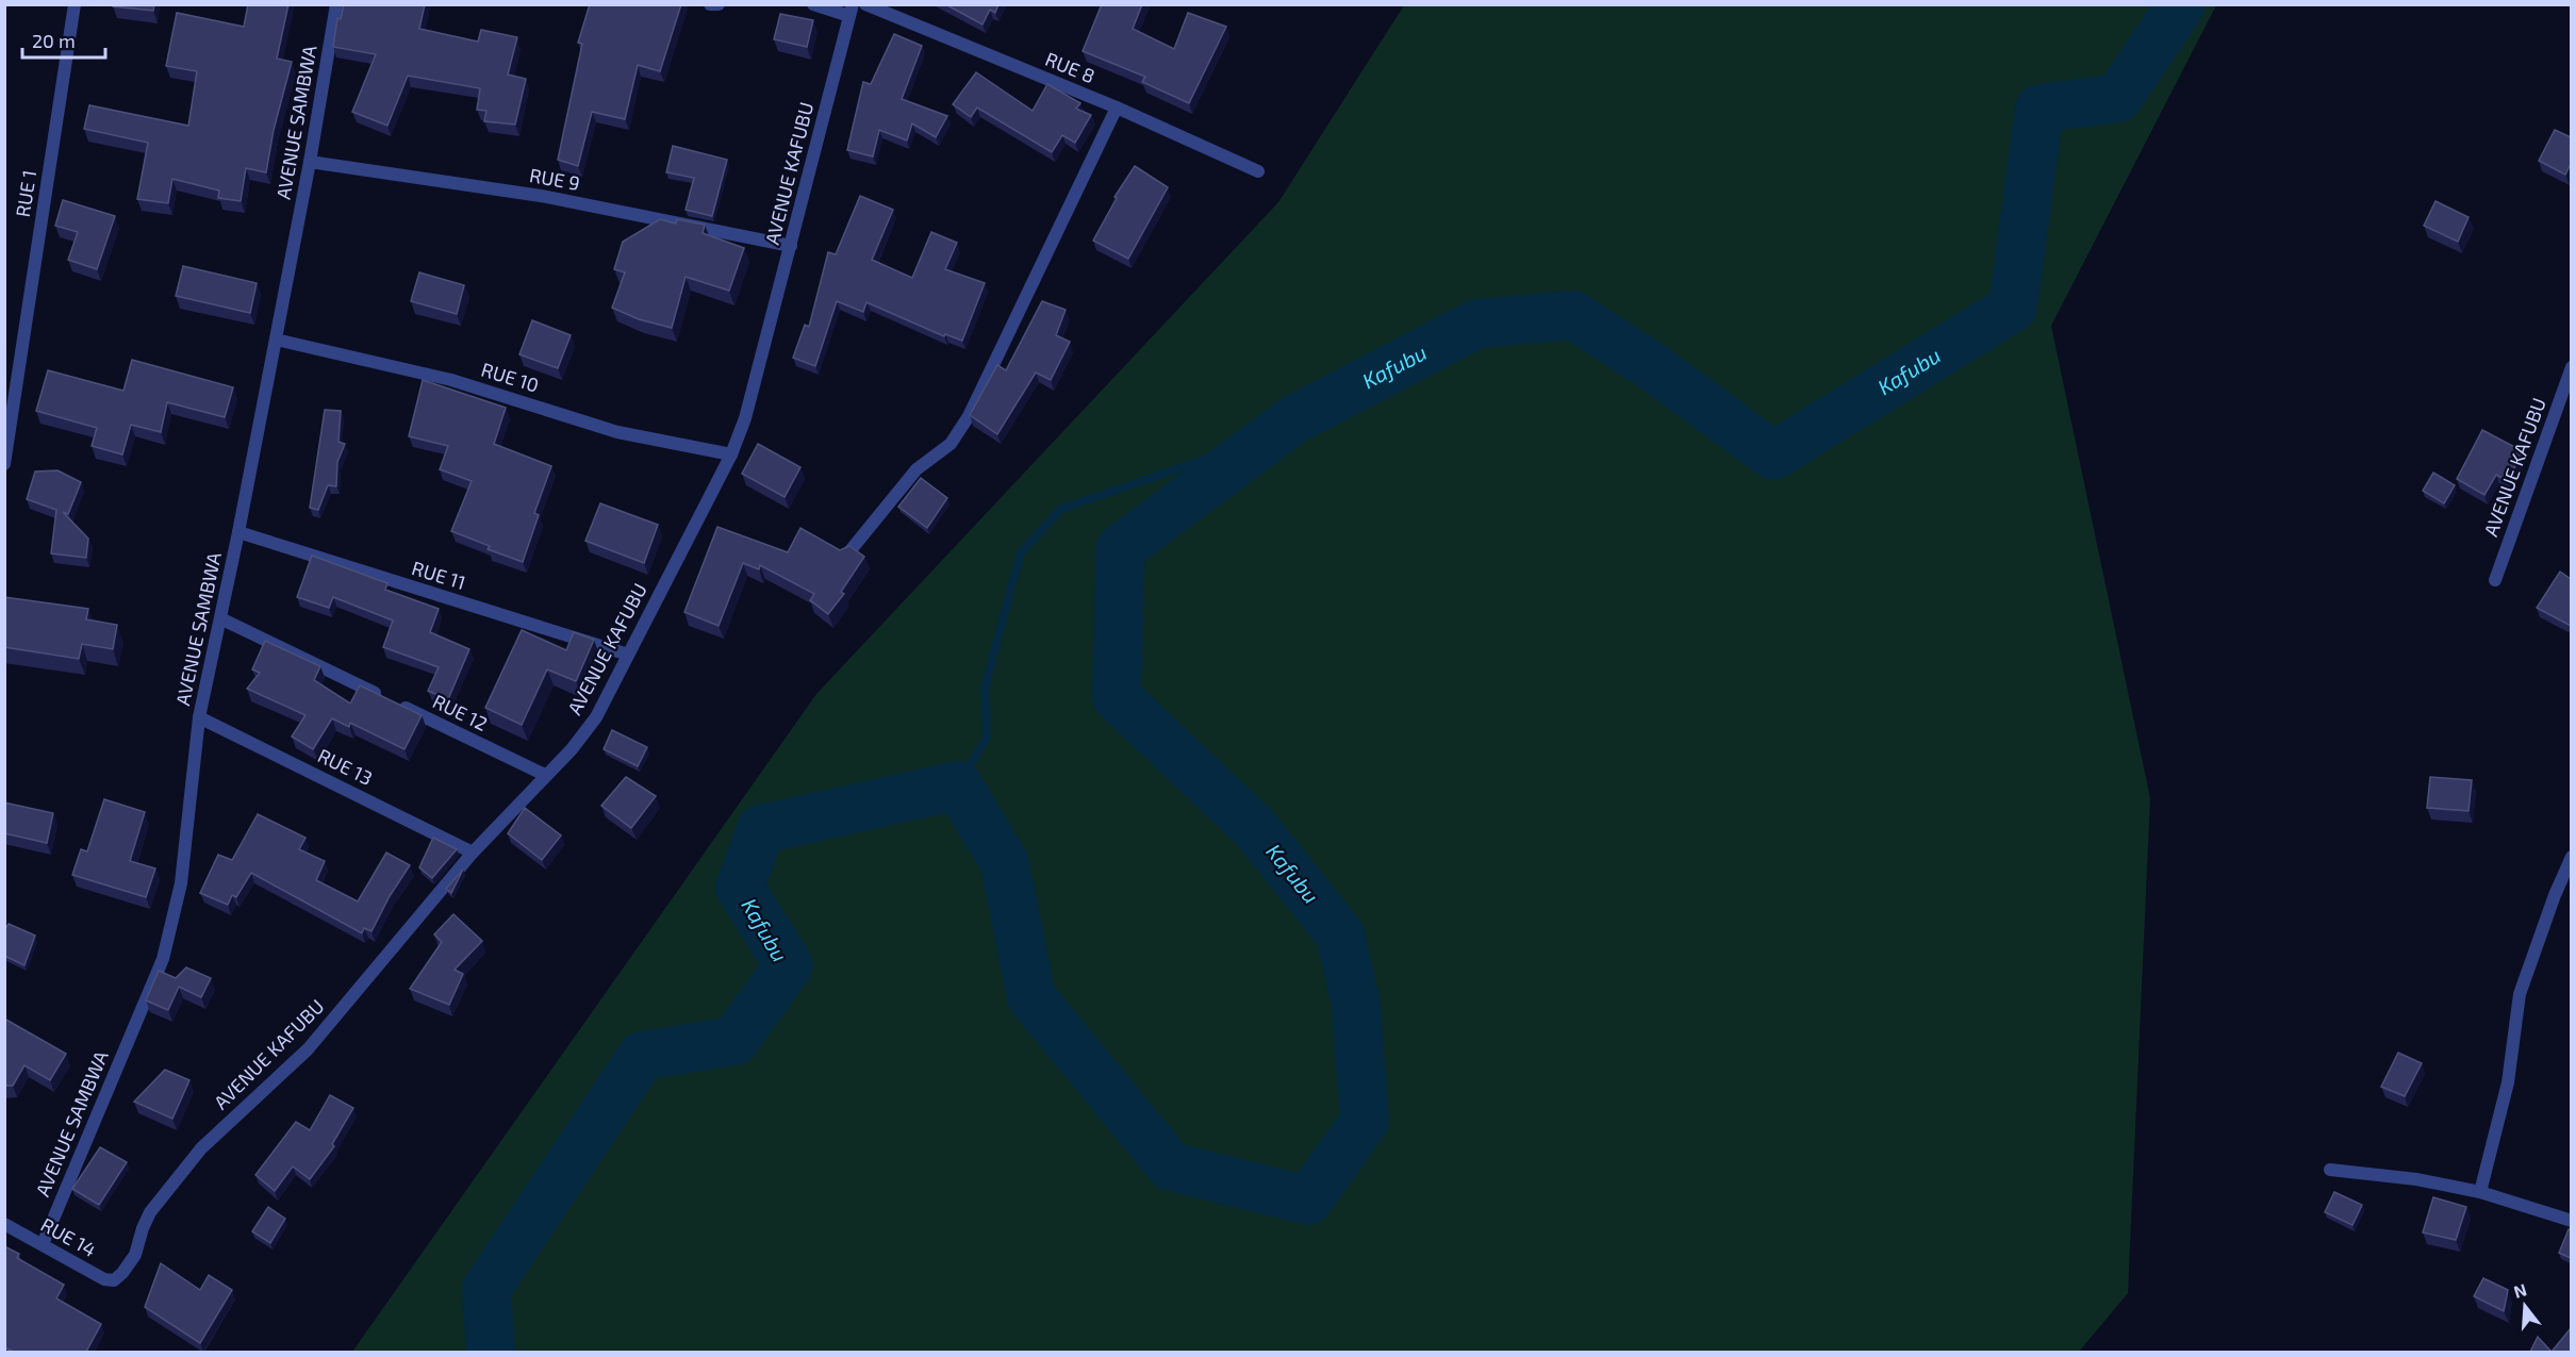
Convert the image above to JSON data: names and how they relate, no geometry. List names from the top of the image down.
{
  "streets": {
    "street": [
      "RUE 8",
      "AVENUE SAMBWA",
      "AVENUE KAFUBU",
      "RUE 9",
      "RUE 1",
      "RUE 10",
      "RUE 11",
      "RUE 12",
      "RUE 13",
      "RUE 14"
    ]
  },
  "crossings": [
    ["AVENUE SAMBWA", "RUE 9"],
    ["AVENUE SAMBWA", "RUE 10"],
    ["AVENUE SAMBWA", "RUE 11"],
    ["AVENUE SAMBWA", "RUE 12"],
    ["AVENUE SAMBWA", "RUE 13"],
    ["AVENUE SAMBWA", "RUE 14"],
    ["AVENUE KAFUBU", "RUE 9"],
    ["AVENUE KAFUBU", "RUE 10"],
    ["AVENUE KAFUBU", "RUE 11"],
    ["AVENUE KAFUBU", "RUE 12"],
    ["AVENUE KAFUBU", "RUE 13"],
    ["AVENUE KAFUBU", "RUE 14"]
  ],
  "water": ["Kafubu"],
  "scale_bar": "20 m",
  "north": "top"
}
